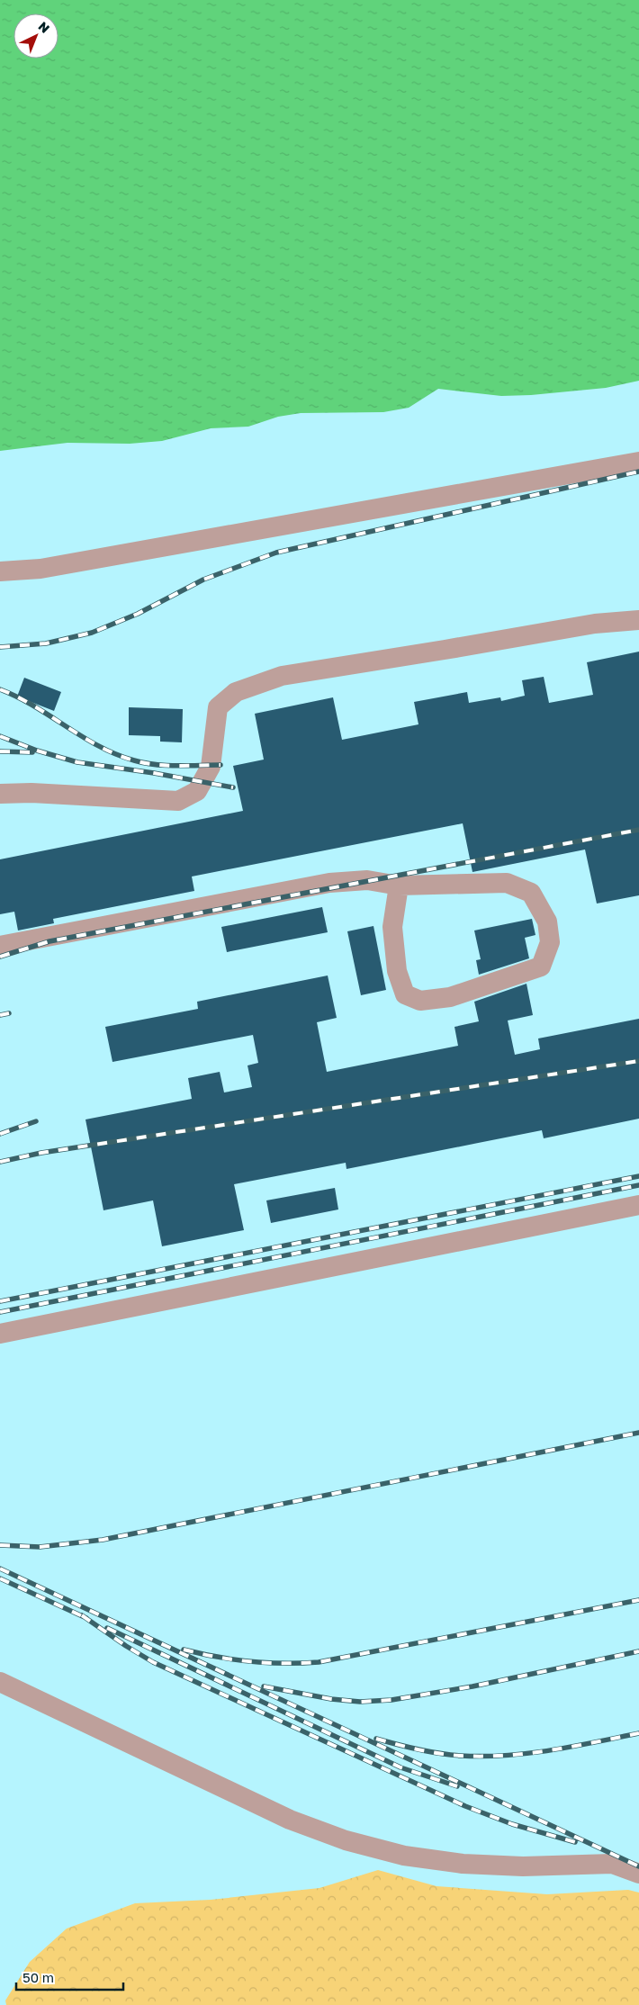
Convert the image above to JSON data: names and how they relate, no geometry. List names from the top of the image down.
{
  "scale_bar": "50 m",
  "north": "top right"
}
